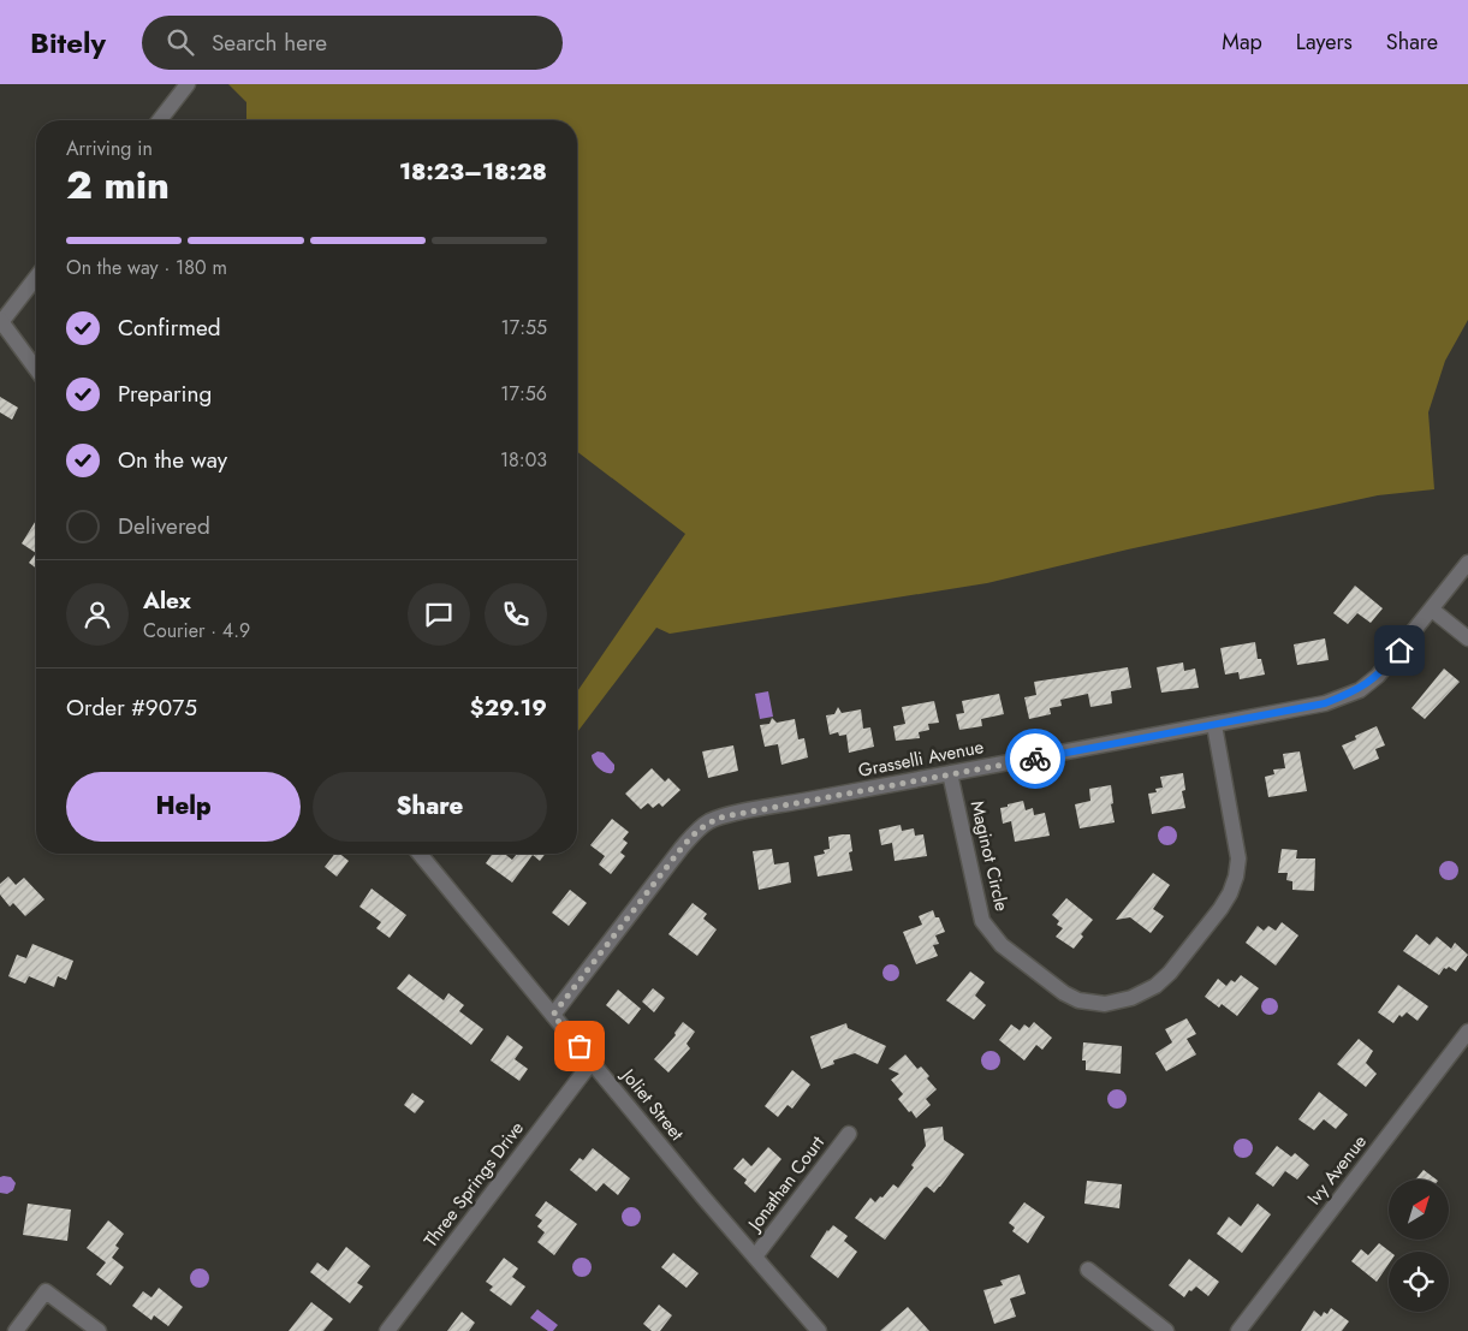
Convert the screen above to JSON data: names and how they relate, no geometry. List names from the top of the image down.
{
  "streets": {
    "street": [
      "Grasselli Avenue",
      "Maginot Circle",
      "Joliet Street",
      "Ivy Avenue",
      "Jonathan Court",
      "Three Springs Drive"
    ]
  },
  "crossings": [
    ["Grasselli Avenue", "Maginot Circle"],
    ["Grasselli Avenue", "Joliet Street"],
    ["Joliet Street", "Jonathan Court"],
    ["Joliet Street", "Three Springs Drive"]
  ],
  "north": "top right",
  "page": {
    "header": "Bitely",
    "search": "Search here",
    "nav": ["Map", "Layers", "Share"],
    "heading": ["2 min", "Arriving in", "18:23–18:28"],
    "panel": [
      "Alex",
      "Courier · 4.9",
      "Order #9075",
      "$29.19"
    ],
    "bar": "On the way · 180 m",
    "list": [
      ["Confirmed", "17:55"],
      ["Preparing", "17:56"],
      ["On the way", "18:03"],
      "Delivered"
    ],
    "buttons": ["Help", "Share"]
  }
}
